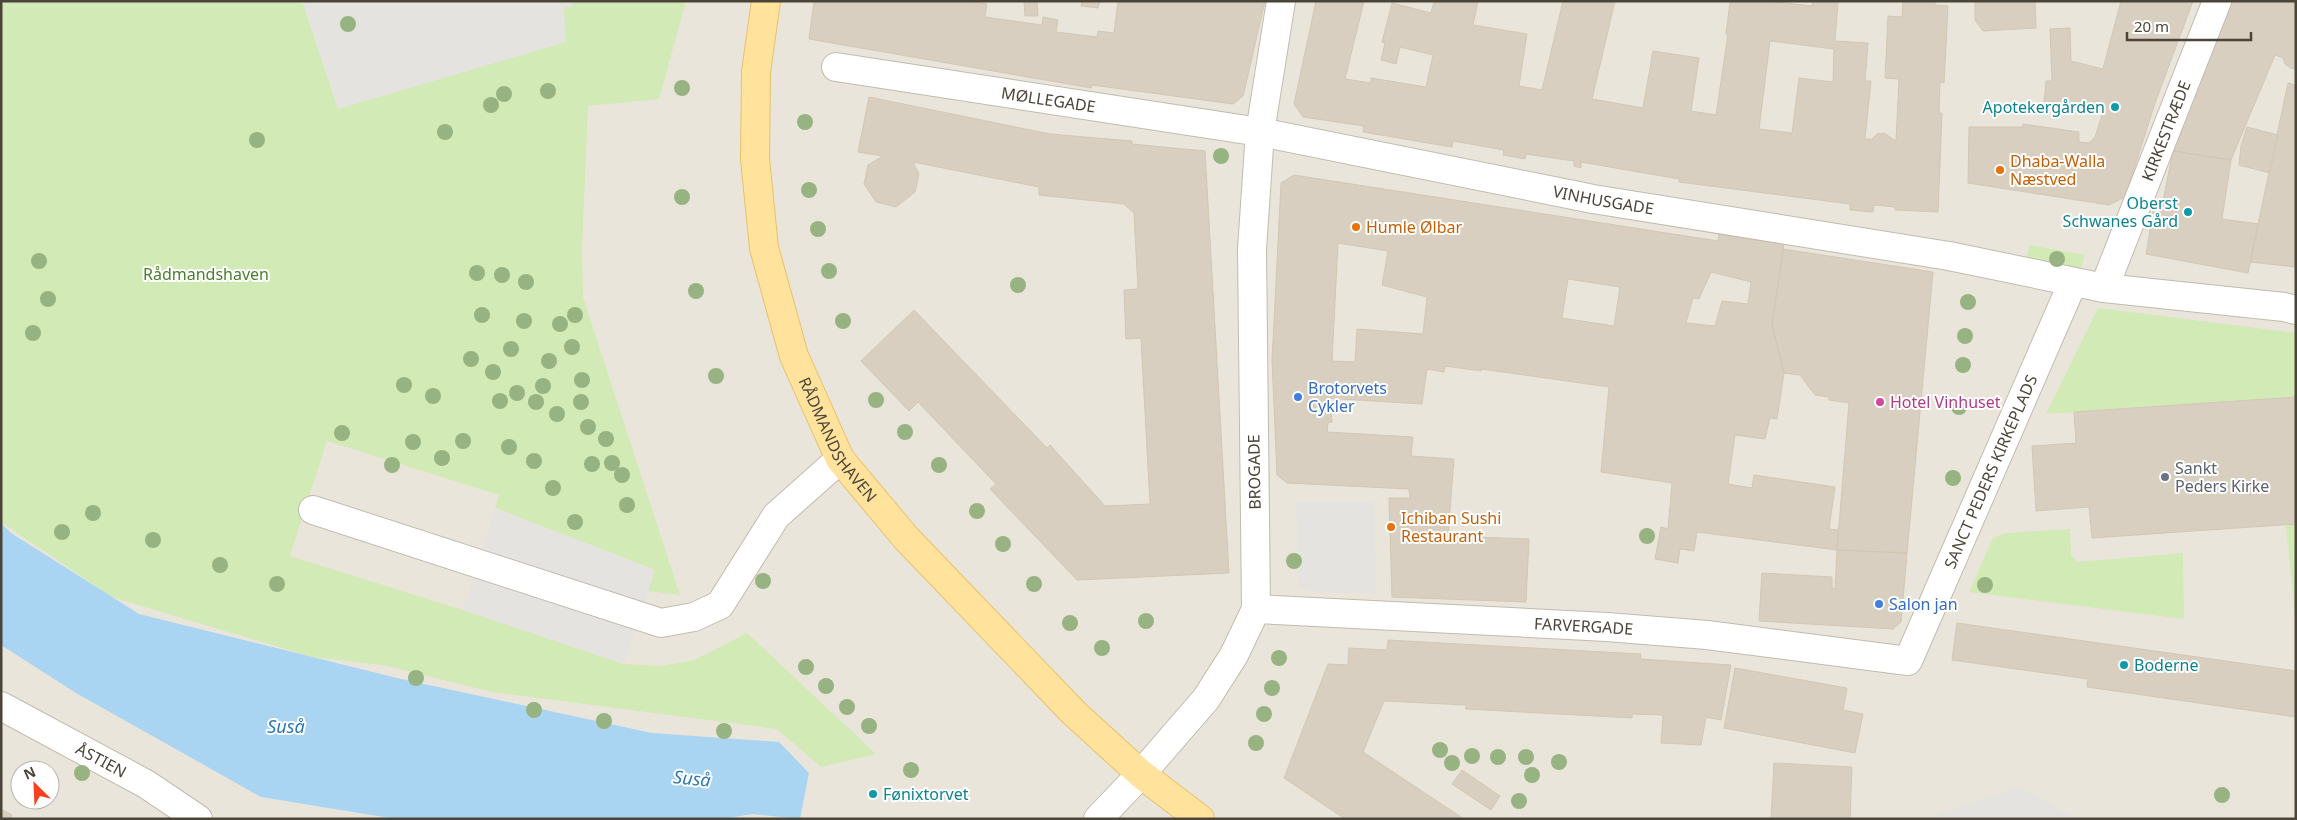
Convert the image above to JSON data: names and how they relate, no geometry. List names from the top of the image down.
{
  "streets": {
    "main road": ["RÅDMANDSHAVEN"],
    "street": [
      "MØLLEGADE",
      "KIRKESTRÆDE",
      "VINHUSGADE",
      "SANCT PEDERS KIRKEPLADS",
      "BROGADE",
      "FARVERGADE",
      "ÅSTIEN"
    ]
  },
  "crossings": [
    ["MØLLEGADE", "VINHUSGADE"],
    ["MØLLEGADE", "BROGADE"],
    ["VINHUSGADE", "SANCT PEDERS KIRKEPLADS"],
    ["VINHUSGADE", "BROGADE"],
    ["RÅDMANDSHAVEN", "BROGADE"],
    ["SANCT PEDERS KIRKEPLADS", "FARVERGADE"],
    ["BROGADE", "FARVERGADE"]
  ],
  "water": ["Suså"],
  "parks": ["Rådmandshaven"],
  "places": [
    "Apotekergården",
    "Dhaba-Walla Næstved",
    "Oberst Schwanes Gård",
    "Humle Ølbar",
    "Brotorvets Cykler",
    "Hotel Vinhuset",
    "Sankt Peders Kirke",
    "Ichiban Sushi Restaurant",
    "Salon jan",
    "Boderne",
    "Fønixtorvet"
  ],
  "scale_bar": "20 m",
  "north": "top left"
}
